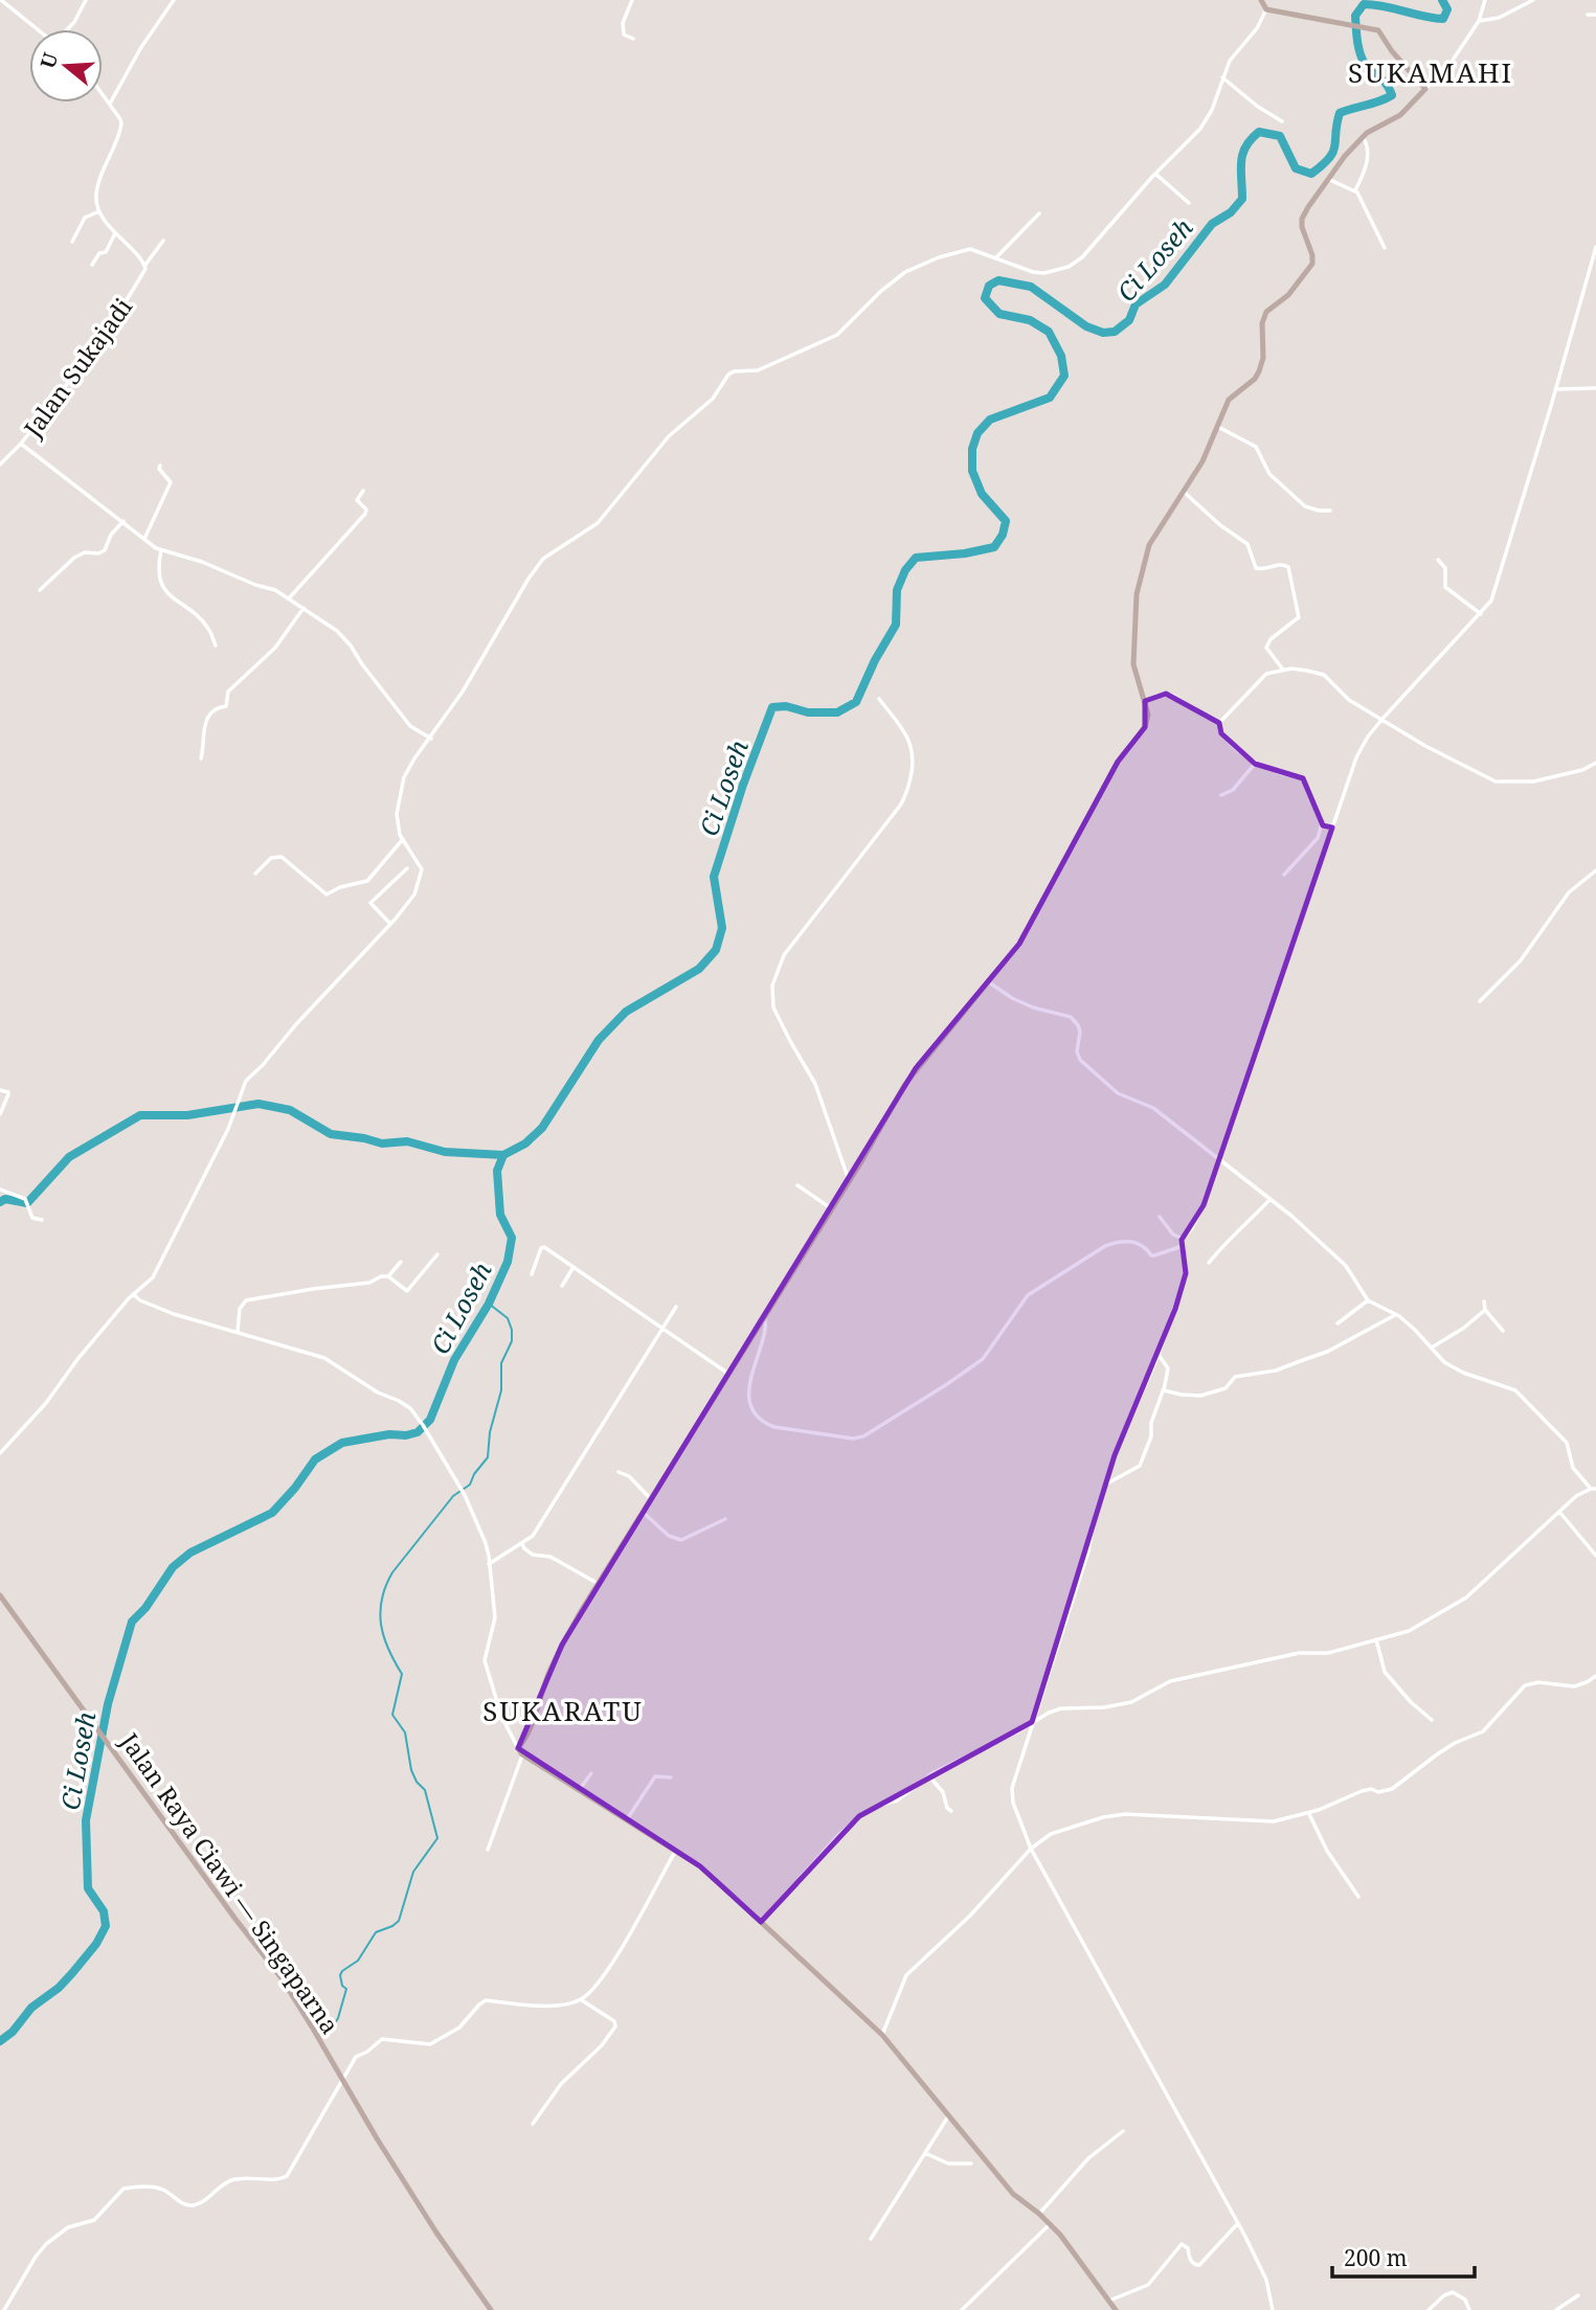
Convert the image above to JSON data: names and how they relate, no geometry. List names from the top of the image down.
{
  "streets": {
    "street": ["Jalan Sukajadi", "Jalan Raya Ciawi — Singaparna"]
  },
  "districts": ["SUKAMAHI", "SUKARATU"],
  "water": ["Ci Loseh"],
  "scale_bar": "200 m",
  "north": "left"
}
